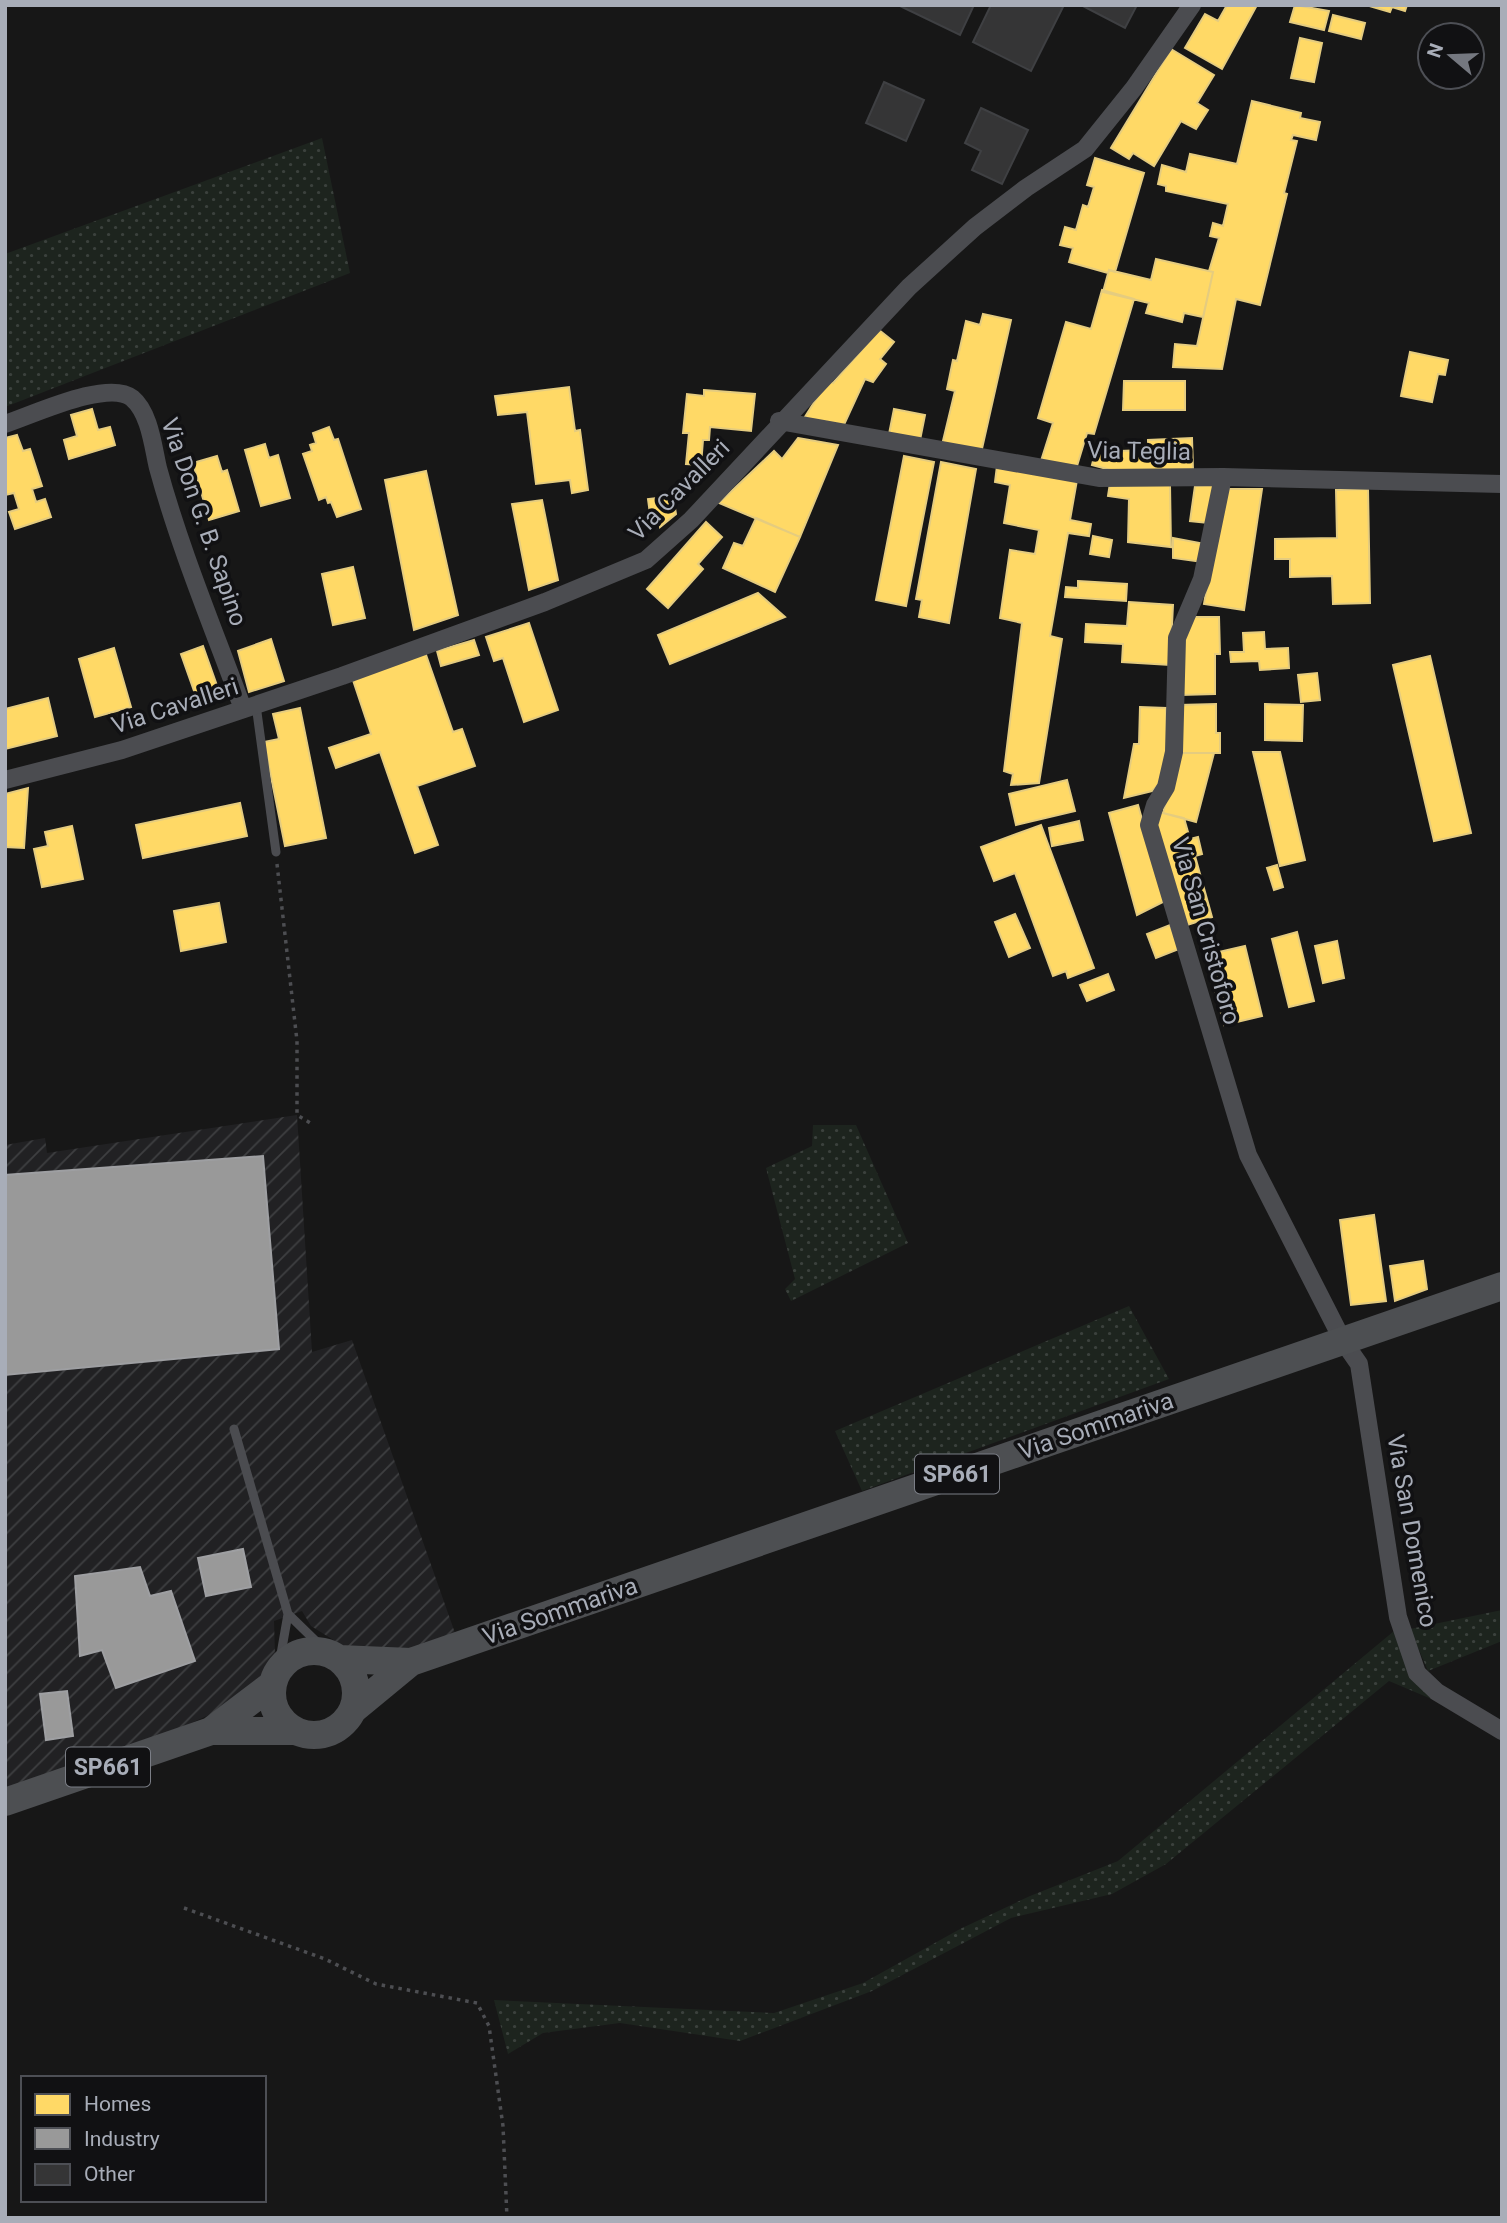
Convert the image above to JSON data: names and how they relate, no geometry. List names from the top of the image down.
{
  "streets": {
    "main road": ["Via Sommariva", "SP661"],
    "street": [
      "Via Teglia",
      "Via Cavalleri",
      "Via Don G. B. Sapino",
      "Via San Cristoforo",
      "Via San Domenico"
    ]
  },
  "crossings": [
    ["Via Teglia", "Via Cavalleri"],
    ["Via Teglia", "Via San Cristoforo"],
    ["Via Cavalleri", "Via Don G. B. Sapino"],
    ["Via San Cristoforo", "Via Sommariva"],
    ["Via San Cristoforo", "Via San Domenico"],
    ["Via Sommariva", "SP661"],
    ["Via Sommariva", "Via San Domenico"]
  ],
  "legend": ["Homes", "Industry", "Other"],
  "north": "left"
}
